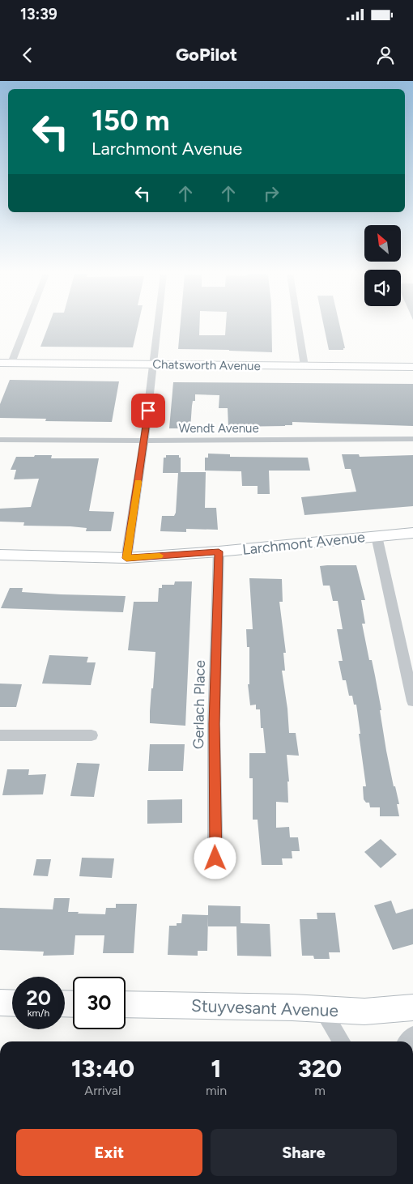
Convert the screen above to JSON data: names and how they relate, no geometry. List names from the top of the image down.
{
  "streets": {
    "street": [
      "Chatsworth Avenue",
      "Wendt Avenue",
      "Larchmont Avenue",
      "Gerlach Place",
      "Stuyvesant Avenue"
    ]
  },
  "crossings": [
    ["Larchmont Avenue", "Gerlach Place"]
  ],
  "north": "top left",
  "page": {
    "status": "13:39",
    "header": "GoPilot",
    "turn": ["150 m", "Larchmont Avenue"],
    "speed": "20 km/h",
    "limit": "30",
    "eta": [
      "13:40",
      "Arrival",
      "1",
      "min",
      "320",
      "m"
    ],
    "buttons": ["Exit", "Share"]
  }
}
